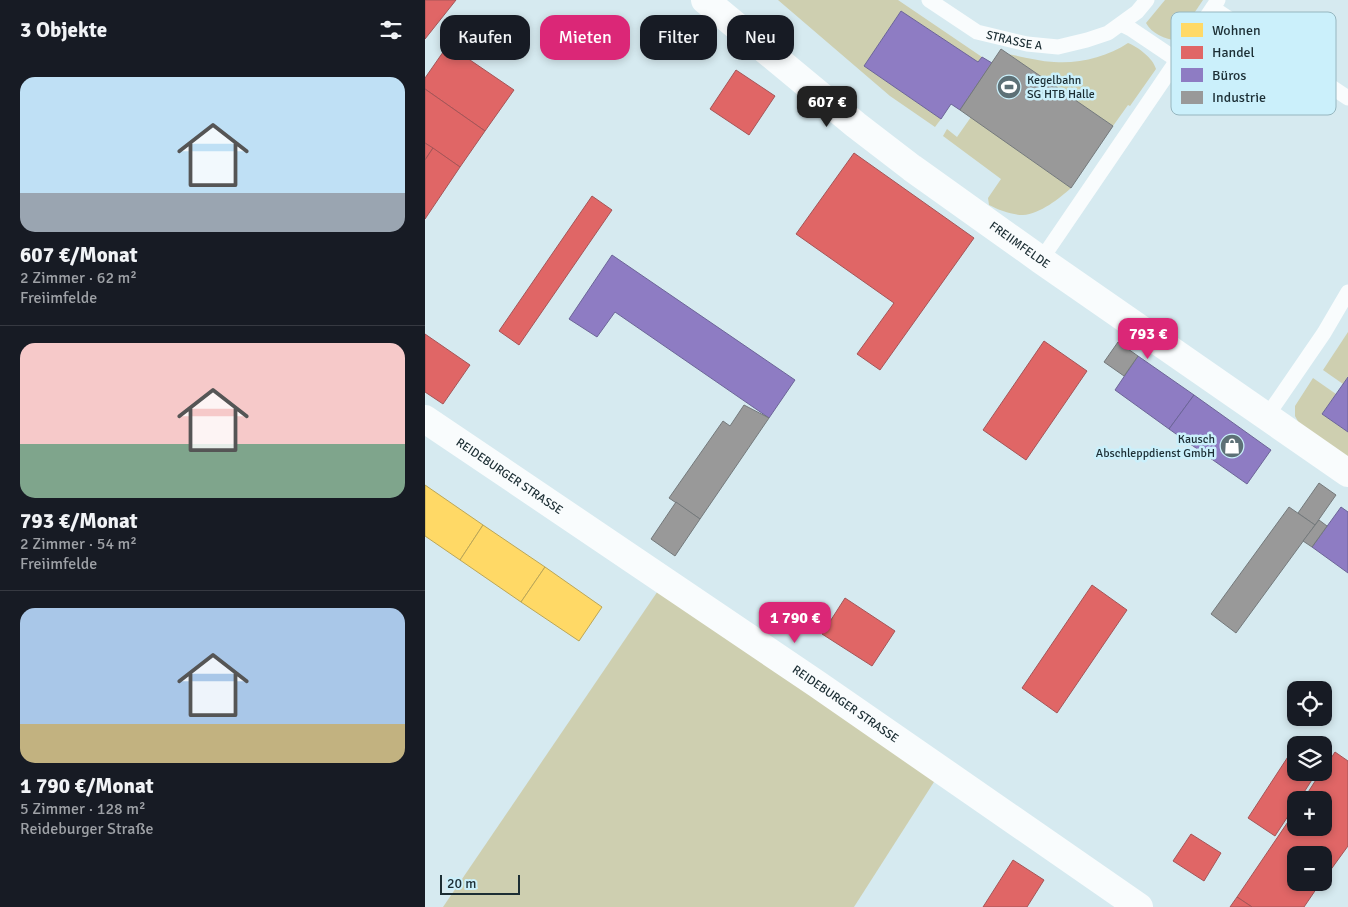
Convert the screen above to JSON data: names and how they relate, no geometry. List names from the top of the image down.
{
  "streets": {
    "street": ["FREIIMFELDE", "REIDEBURGER STRASSE"],
    "lane": ["STRASSE A"]
  },
  "places": {
    "sports": ["Kegelbahn SG HTB Halle"],
    "shop": ["Kausch Abschleppdienst GmbH"]
  },
  "legend": [
    "Wohnen",
    "Handel",
    "Büros",
    "Industrie"
  ],
  "scale_bar": "20 m",
  "page": {
    "heading": "3 Objekte",
    "chip": [
      "Kaufen",
      "Mieten",
      "Filter",
      "Neu"
    ],
    "list": [
      {
        "name": "607 €/Monat",
        "note": "2 Zimmer · 62 m² · Freiimfelde"
      },
      {
        "name": "793 €/Monat",
        "note": "2 Zimmer · 54 m² · Freiimfelde"
      },
      {
        "name": "1 790 €/Monat",
        "note": "5 Zimmer · 128 m² · Reideburger Straße"
      }
    ],
    "price": ["607 €", "793 €", "1 790 €"],
    "map_buttons": ["+", "−"],
    "scale": "20 m"
  }
}
